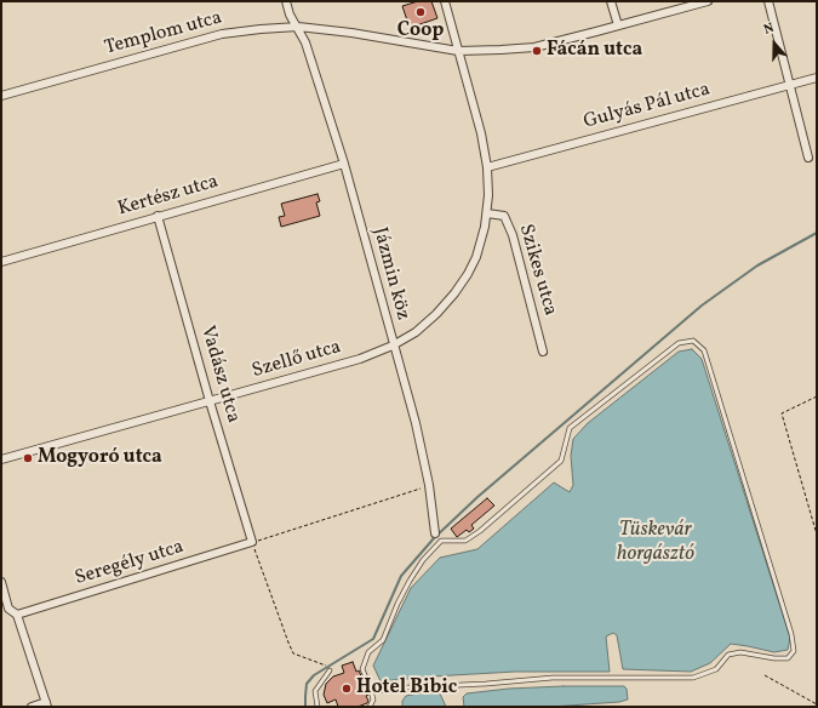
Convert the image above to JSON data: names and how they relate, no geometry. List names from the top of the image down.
{
  "streets": {
    "street": [
      "Templom utca",
      "Gulyás Pál utca",
      "Kertész utca",
      "Szikes utca",
      "Jázmin köz",
      "Szellő utca",
      "Vadász utca",
      "Seregély utca"
    ]
  },
  "crossings": [
    ["Templom utca", "Jázmin köz"],
    ["Gulyás Pál utca", "Szellő utca"],
    ["Kertész utca", "Jázmin köz"],
    ["Kertész utca", "Vadász utca"],
    ["Szikes utca", "Szellő utca"],
    ["Jázmin köz", "Szellő utca"],
    ["Szellő utca", "Vadász utca"],
    ["Vadász utca", "Seregély utca"]
  ],
  "water": ["Tüskevár horgásztó"],
  "places": [
    "Coop",
    "Fácán utca",
    "Mogyoró utca",
    "Hotel Bibic"
  ],
  "north": "top"
}
